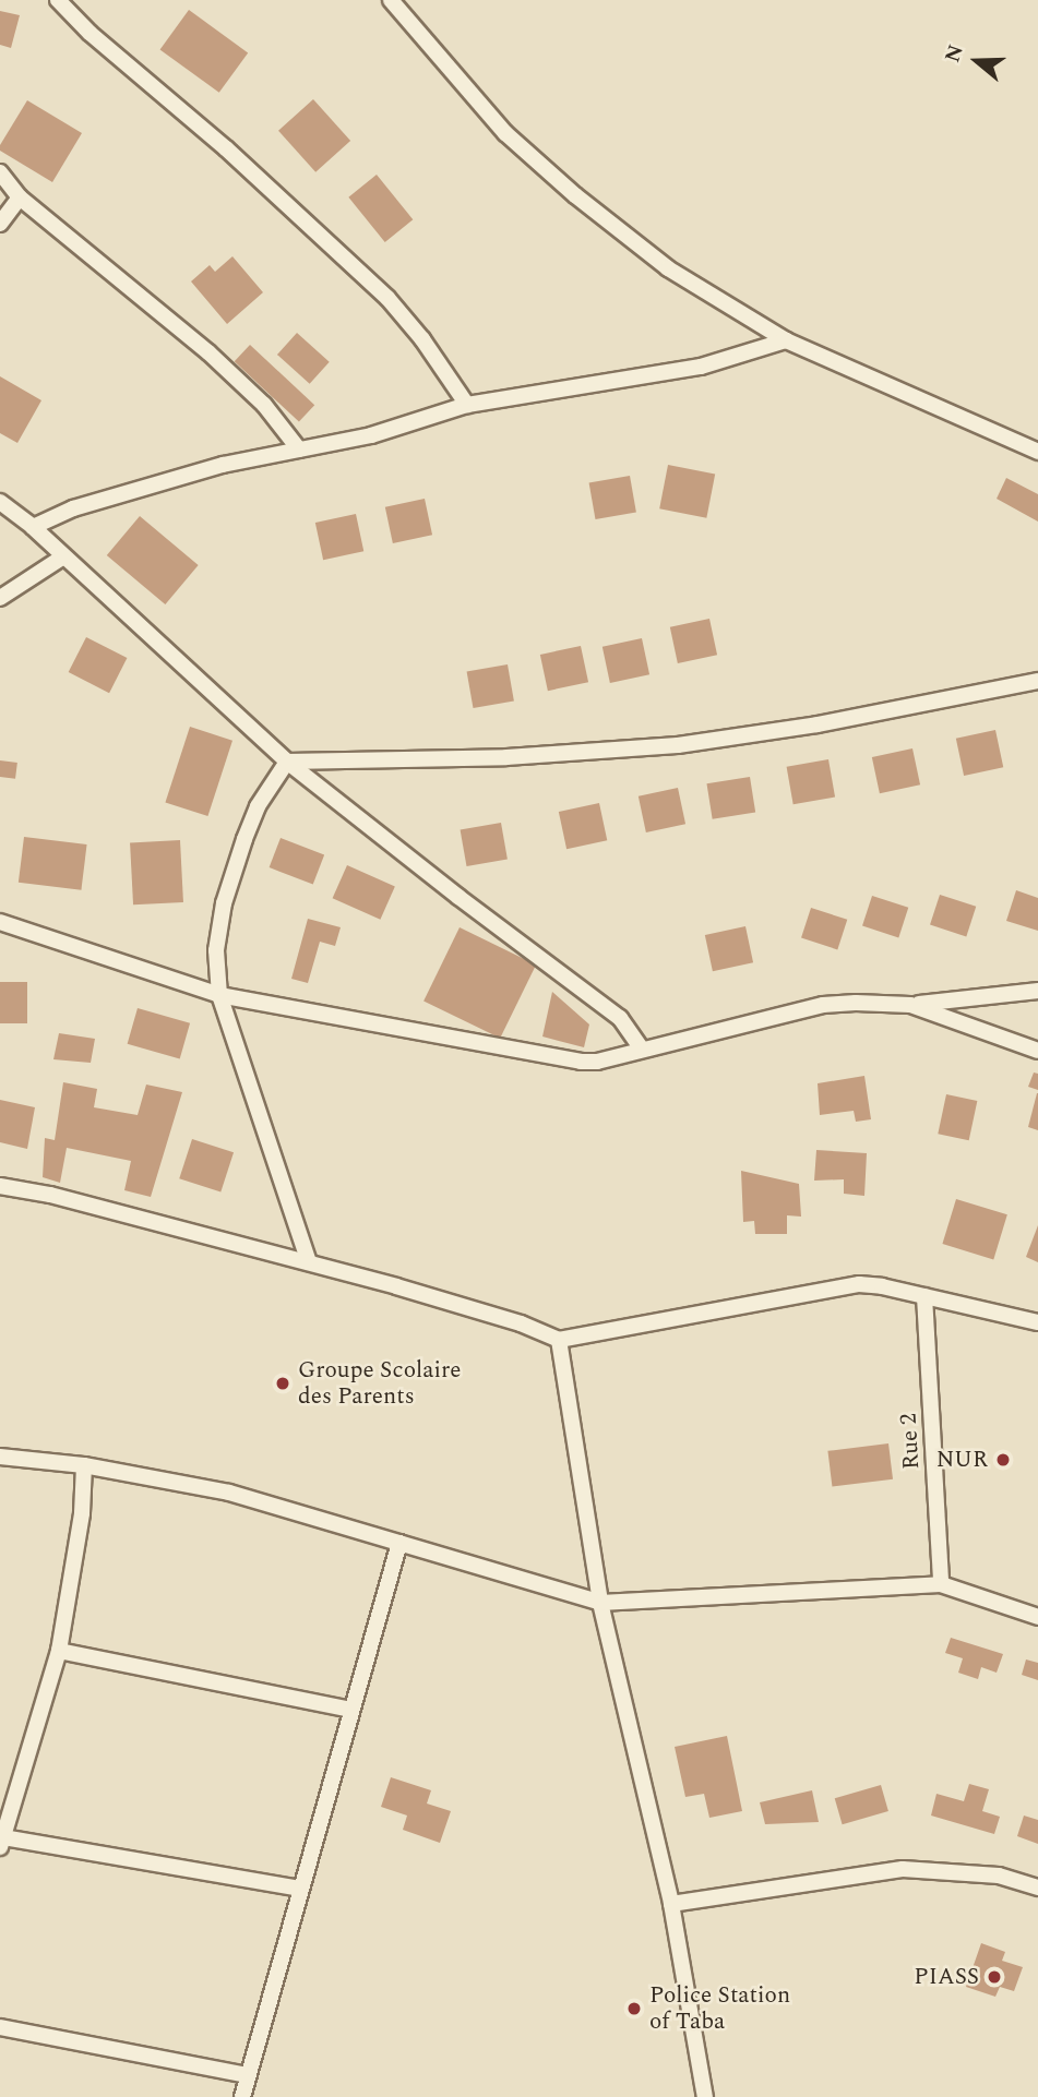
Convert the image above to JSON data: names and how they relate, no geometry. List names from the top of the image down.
{
  "streets": {
    "street": ["Rue 2"]
  },
  "places": [
    "Groupe Scolaire des Parents",
    "NUR",
    "PIASS",
    "Police Station of Taba"
  ],
  "north": "left"
}
